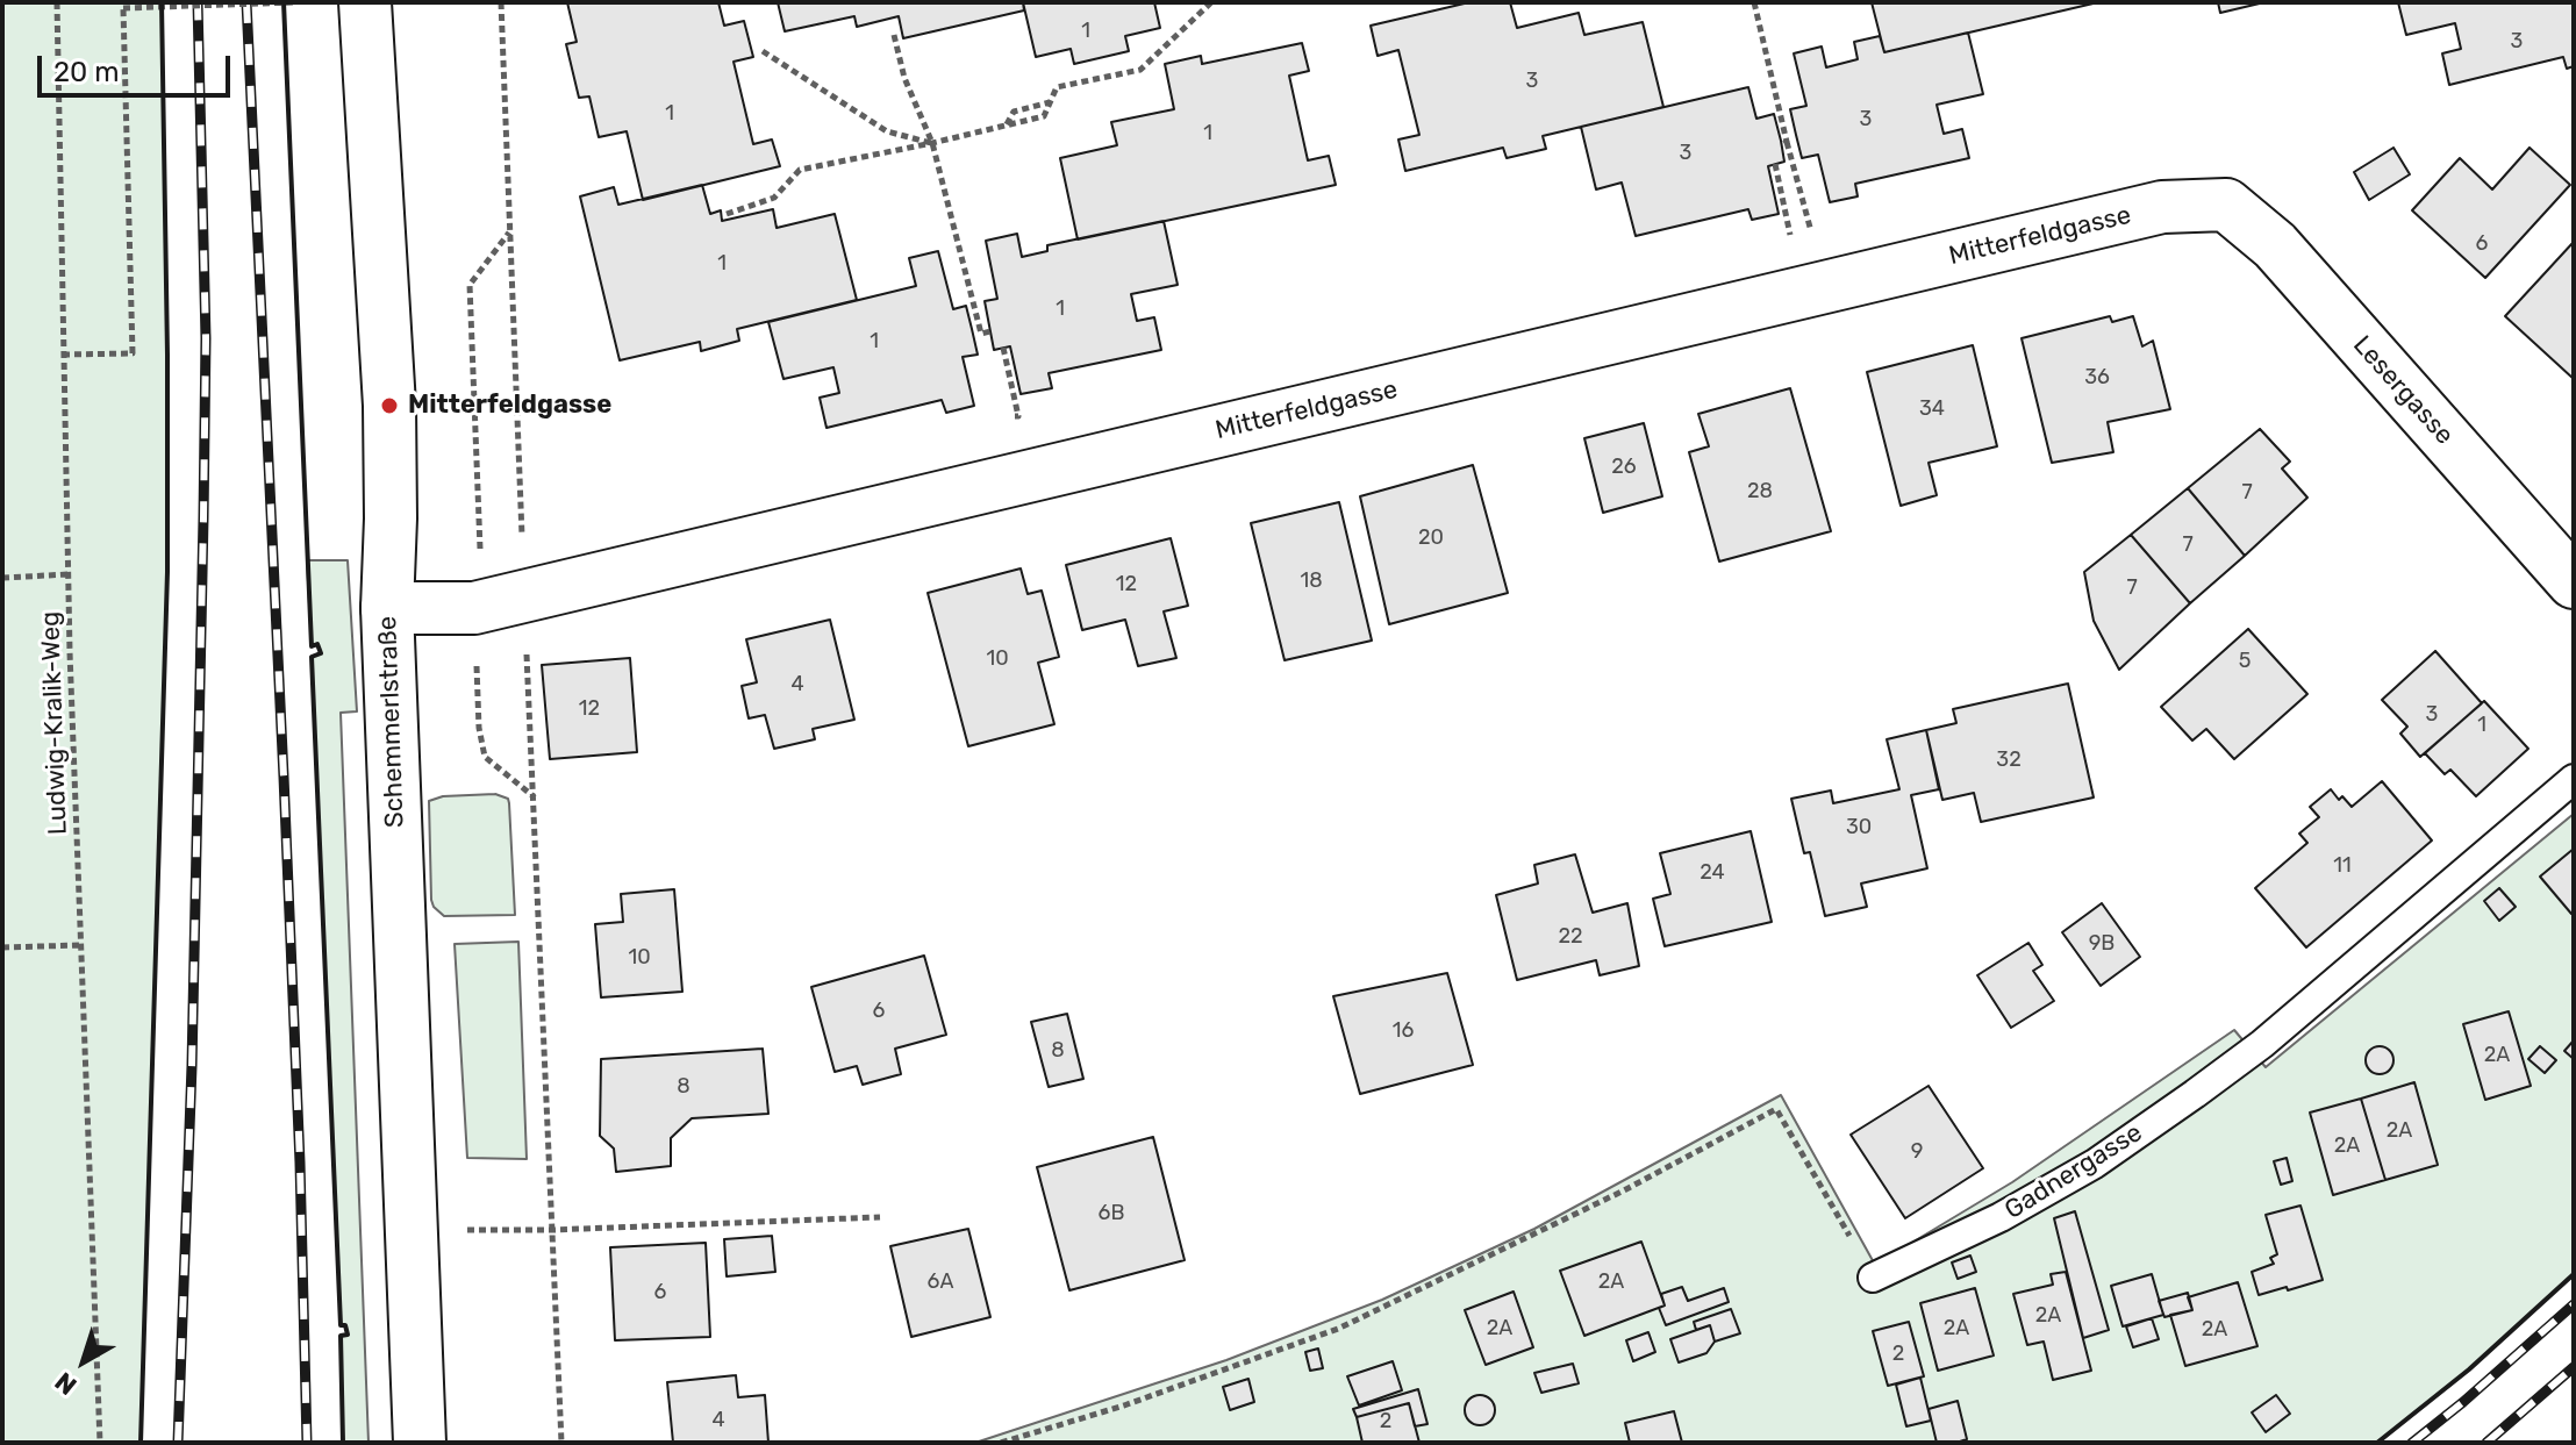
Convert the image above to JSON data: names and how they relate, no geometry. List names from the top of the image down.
{
  "streets": {
    "street": ["Mitterfeldgasse", "Lesergasse", "Schemmerlstraße"],
    "lane": ["Gadnergasse"],
    "path": ["Ludwig-Kralik-Weg"]
  },
  "crossings": [
    ["Mitterfeldgasse", "Lesergasse"],
    ["Mitterfeldgasse", "Schemmerlstraße"]
  ],
  "places": ["Mitterfeldgasse"],
  "house_numbers": [
    "1",
    "3",
    "3",
    "1",
    "3",
    "1",
    "3",
    "6",
    "1",
    "1",
    "1",
    "36",
    "34",
    "26",
    "28",
    "7",
    "20",
    "7",
    "18",
    "12",
    "7",
    "10",
    "5",
    "4",
    "12",
    "3",
    "1",
    "32",
    "30",
    "11",
    "24",
    "22",
    "9B",
    "10",
    "6",
    "16",
    "8",
    "2A",
    "8",
    "2A",
    "2A",
    "9",
    "6B",
    "6A",
    "2A",
    "6",
    "2A",
    "2A",
    "2A",
    "2A",
    "2",
    "4",
    "2"
  ],
  "scale_bar": "20 m",
  "north": "bottom left"
}
